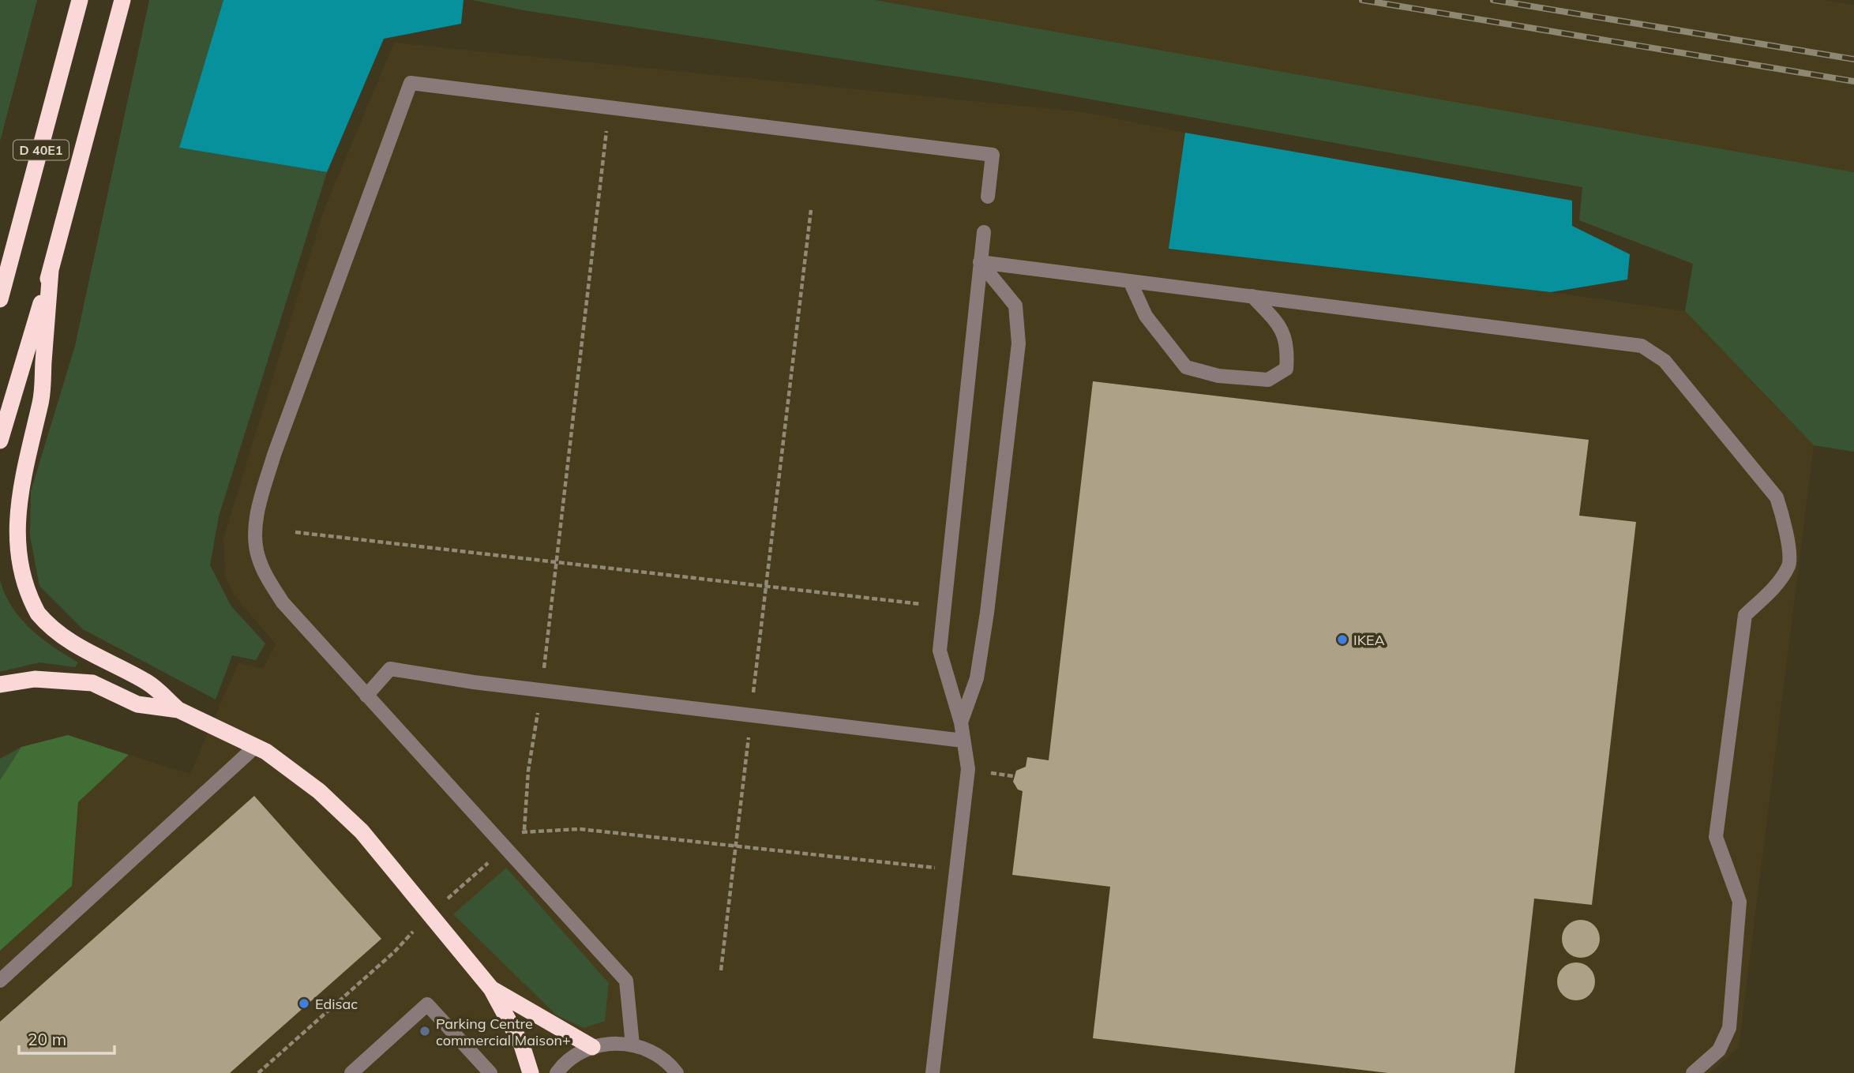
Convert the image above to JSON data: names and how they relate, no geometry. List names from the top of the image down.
{
  "streets": {
    "highway": ["D 40E1"]
  },
  "places": ["IKEA", "Edisac", "Parking Centre commercial Maison+"],
  "scale_bar": "20 m"
}
